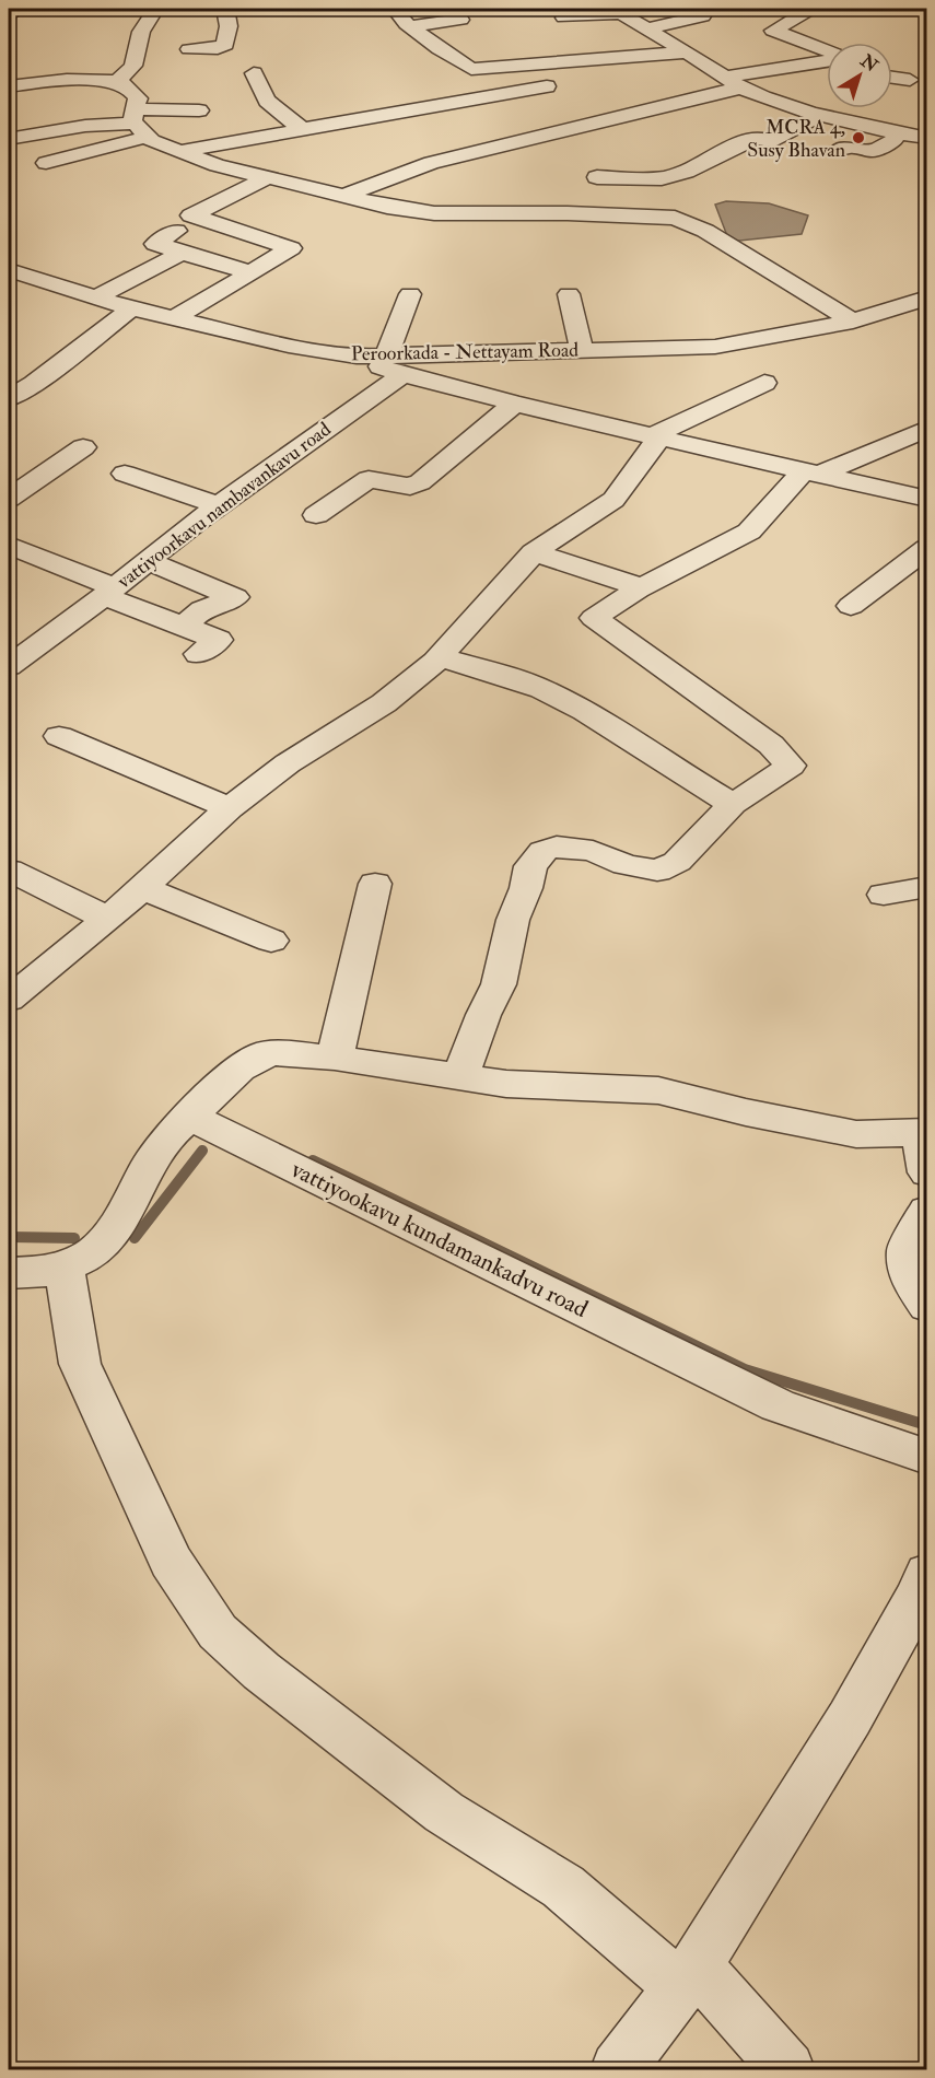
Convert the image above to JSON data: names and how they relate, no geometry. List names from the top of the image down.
{
  "streets": {
    "street": ["Peroorkada - Nettayam Road", "vattiyoorkavu nambavankavu road", "vattiyookavu kundamankadvu road"]
  },
  "crossings": [
    ["Peroorkada - Nettayam Road", "vattiyoorkavu nambavankavu road"]
  ],
  "places": ["MCRA 4, Susy Bhavan"],
  "north": "top right"
}
